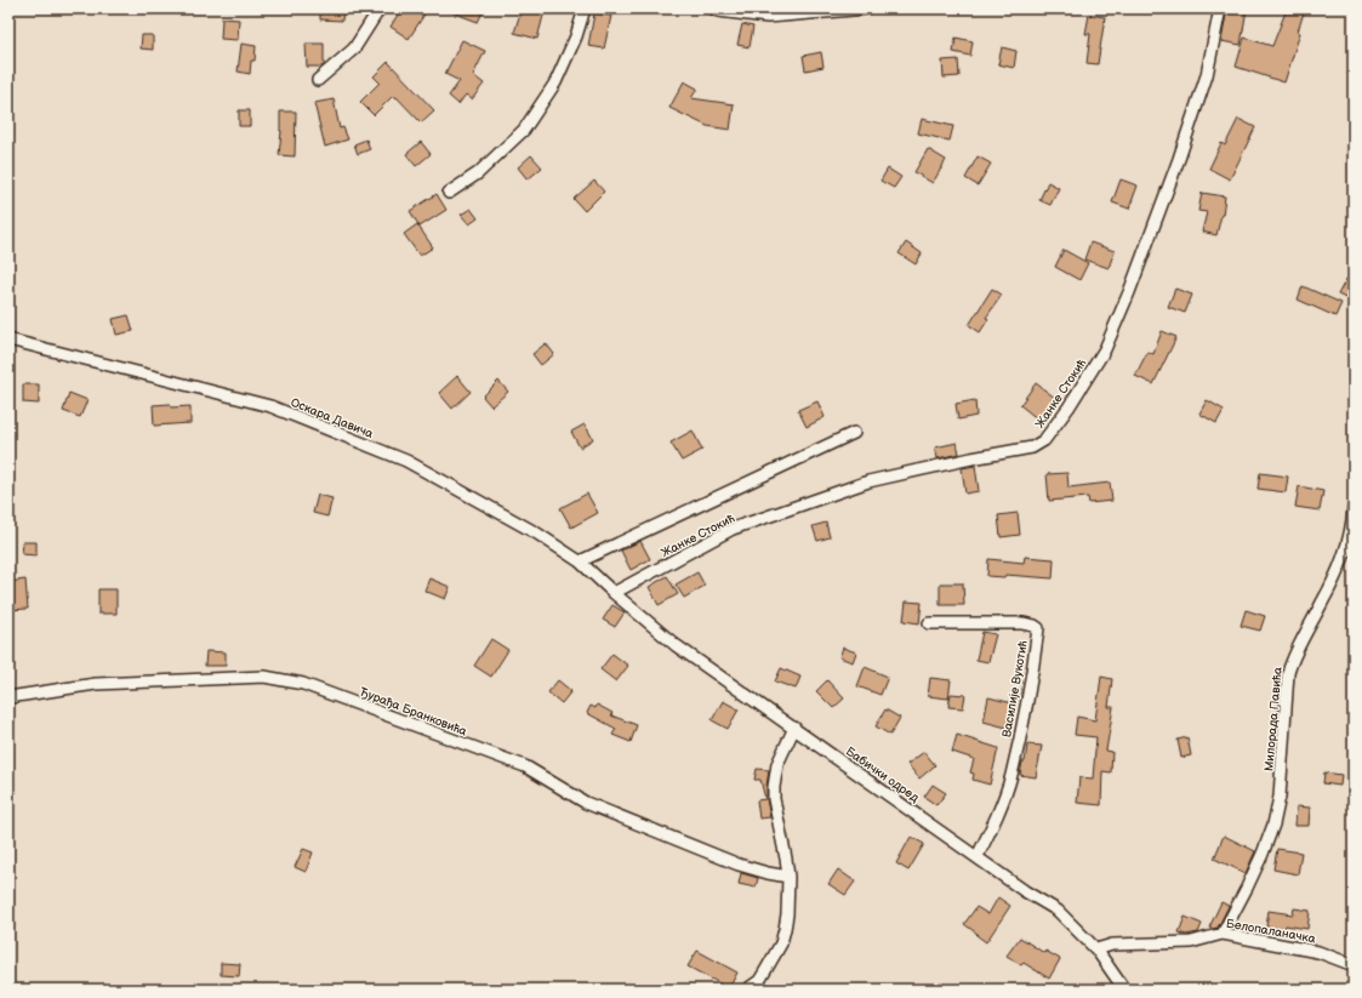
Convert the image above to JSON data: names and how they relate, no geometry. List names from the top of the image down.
{
  "streets": {
    "street": [
      "Жанке Стокић",
      "Оскара Давича",
      "Василије Вукотић",
      "Ђурађа Бранковића",
      "Милорада Павића",
      "Бабички одред",
      "Белопаланачка"
    ]
  },
  "crossings": [
    ["Жанке Стокић", "Оскара Давича"],
    ["Жанке Стокић", "Бабички одред"],
    ["Оскара Давича", "Бабички одред"],
    ["Василије Вукотић", "Бабички одред"],
    ["Милорада Павића", "Белопаланачка"],
    ["Бабички одред", "Белопаланачка"]
  ]
}
